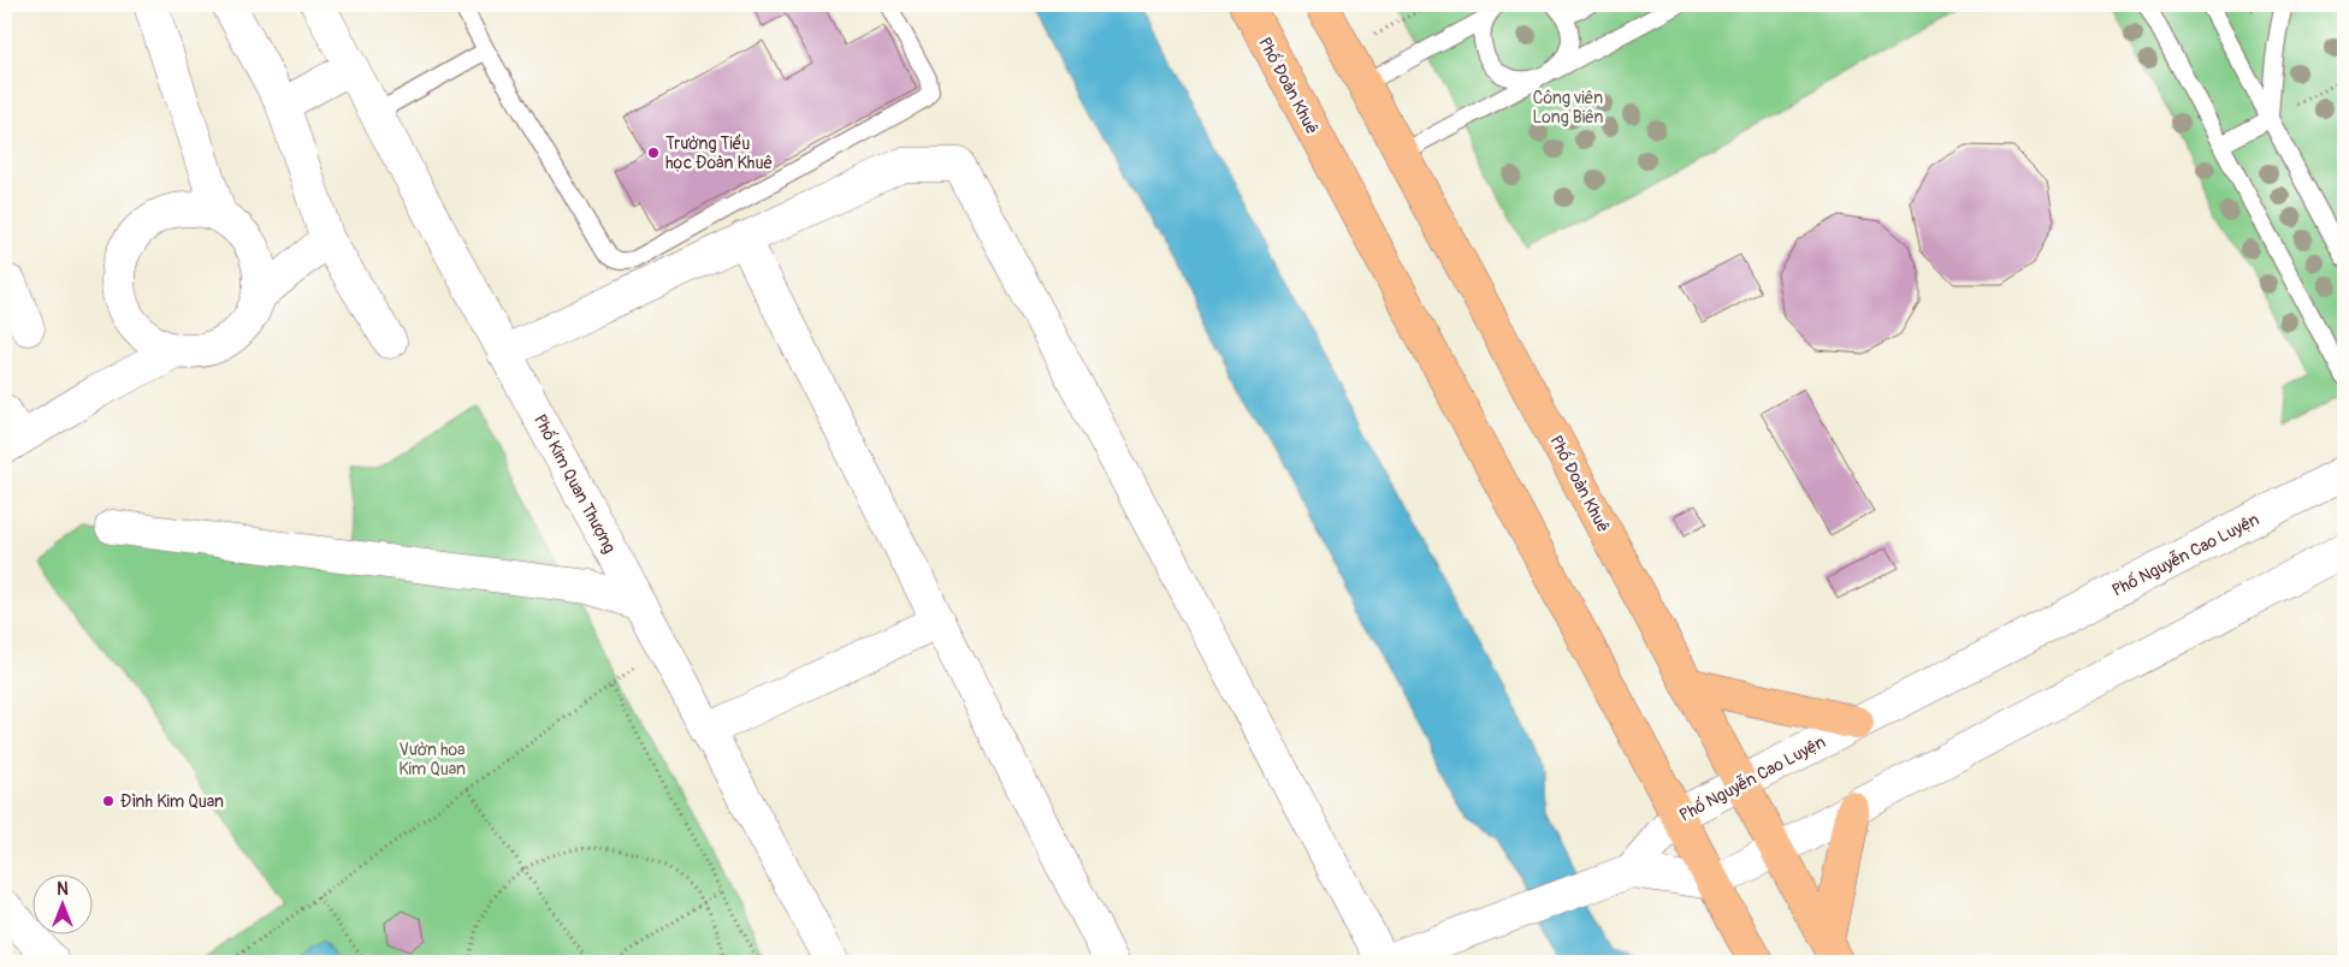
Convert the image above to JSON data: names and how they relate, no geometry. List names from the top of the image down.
{
  "streets": {
    "main road": ["Phố Đoàn Khuê"],
    "street": ["Phố Kim Quan Thượng", "Phố Nguyễn Cao Luyện"]
  },
  "crossings": [
    ["Phố Đoàn Khuê", "Phố Nguyễn Cao Luyện"]
  ],
  "parks": ["Công viên Long Biên", "Vườn hoa Kim Quan"],
  "places": ["Trường Tiểu học Đoàn Khuê", "Đình Kim Quan"],
  "north": "top"
}
